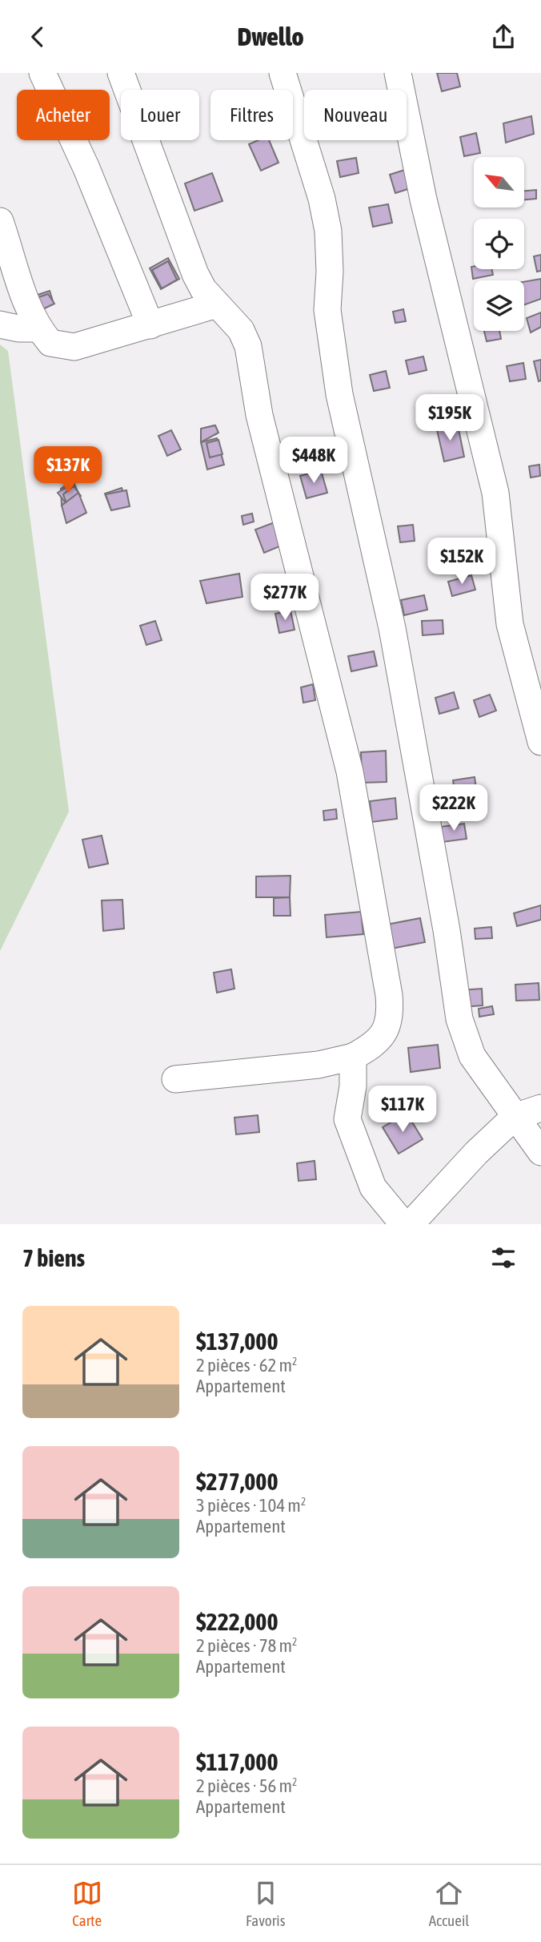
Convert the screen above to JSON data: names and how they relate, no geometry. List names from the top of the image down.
{
  "north": "top left",
  "page": {
    "header": "Dwello",
    "chip": [
      "Acheter",
      "Louer",
      "Filtres",
      "Nouveau"
    ],
    "price": [
      "$195K",
      "$448K",
      "$137K",
      "$152K",
      "$277K",
      "$222K",
      "$117K"
    ],
    "heading": "7 biens",
    "list": [
      {
        "name": "$137,000",
        "note": "2 pièces · 62 m² · Appartement"
      },
      {
        "name": "$277,000",
        "note": "3 pièces · 104 m² · Appartement"
      },
      {
        "name": "$222,000",
        "note": "2 pièces · 78 m² · Appartement"
      },
      {
        "name": "$117,000",
        "note": "2 pièces · 56 m² · Appartement"
      }
    ],
    "tabs": ["Carte", "Favoris", "Accueil"]
  }
}
